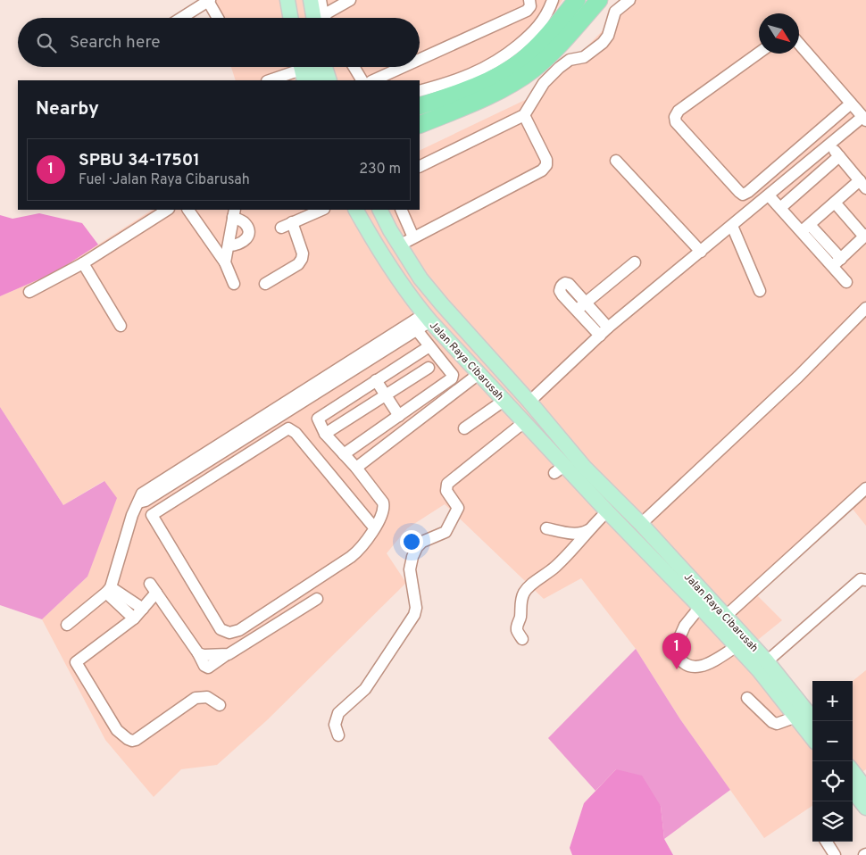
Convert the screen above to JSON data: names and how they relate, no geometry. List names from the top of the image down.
{
  "streets": {
    "main road": ["Jalan Raya Cibarusah"]
  },
  "north": "bottom right",
  "page": {
    "search": "Search here",
    "heading": "Nearby",
    "list": [
      {
        "mark": "1",
        "name": "SPBU 34-17501",
        "note": "Fuel · Jalan Raya Cibarusah",
        "value": "230 m"
      }
    ],
    "pins": "1",
    "map_buttons": ["+", "−"]
  }
}
